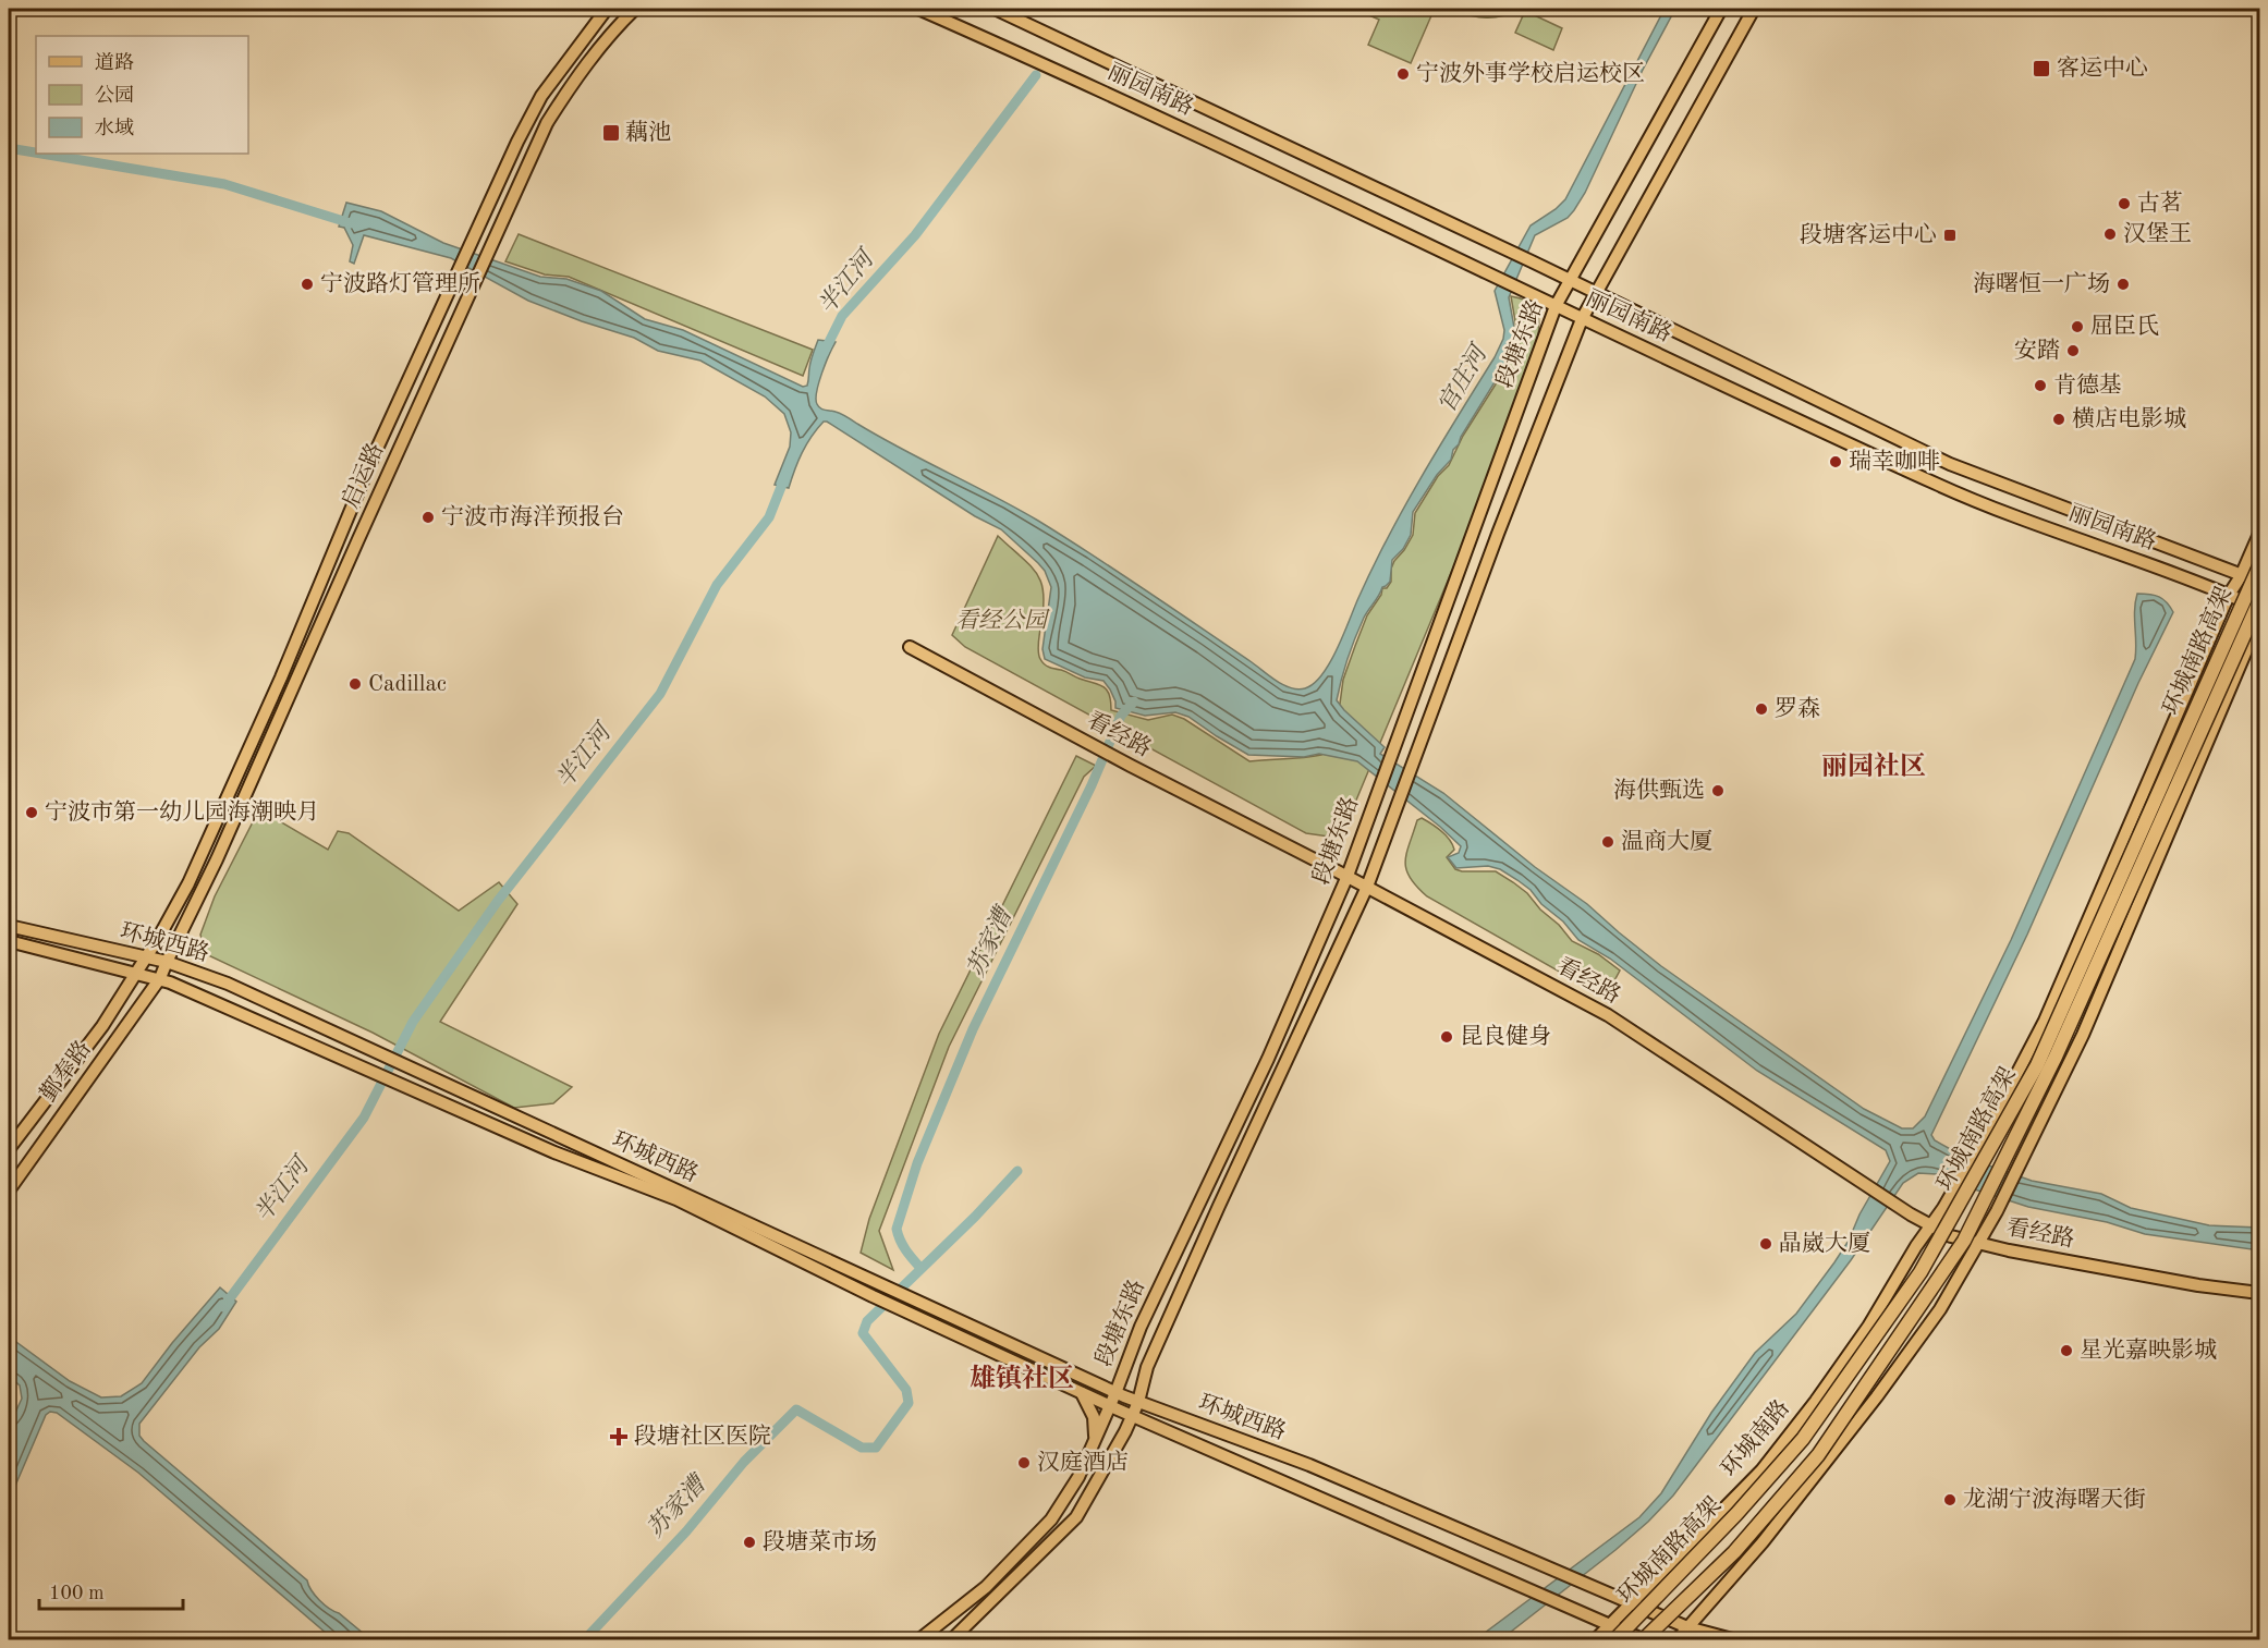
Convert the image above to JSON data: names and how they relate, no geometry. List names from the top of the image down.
{
  "streets": {
    "highway": ["环城南路高架"],
    "main road": [
      "丽园南路",
      "段塘东路",
      "启运路",
      "看经路",
      "环城西路",
      "鄞奉路",
      "环城南路"
    ]
  },
  "crossings": [
    ["丽园南路", "段塘东路"],
    ["丽园南路", "环城南路"],
    ["段塘东路", "看经路"],
    ["段塘东路", "环城西路"],
    ["启运路", "环城西路"],
    ["启运路", "鄞奉路"],
    ["看经路", "环城南路"],
    ["环城西路", "鄞奉路"],
    ["环城西路", "环城南路"]
  ],
  "districts": ["丽园社区", "雄镇社区"],
  "water": ["半江河", "官庄河", "苏家漕"],
  "parks": ["看经公园"],
  "places": {
    "transit": ["客运中心", "藕池", "段塘客运中心"],
    "other": [
      "宁波外事学校启运校区",
      "古茗",
      "汉堡王",
      "宁波路灯管理所",
      "海曙恒一广场",
      "屈臣氏",
      "安踏",
      "肯德基",
      "横店电影城",
      "瑞幸咖啡",
      "宁波市海洋预报台",
      "Cadillac",
      "罗森",
      "海供甄选",
      "宁波市第一幼儿园海潮映月",
      "温商大厦",
      "昆良健身",
      "晶崴大厦",
      "星光嘉映影城",
      "汉庭酒店",
      "龙湖宁波海曙天街",
      "段塘菜市场"
    ],
    "health": ["段塘社区医院"]
  },
  "legend": ["道路", "公园", "水域"],
  "scale_bar": "100 m"
}
